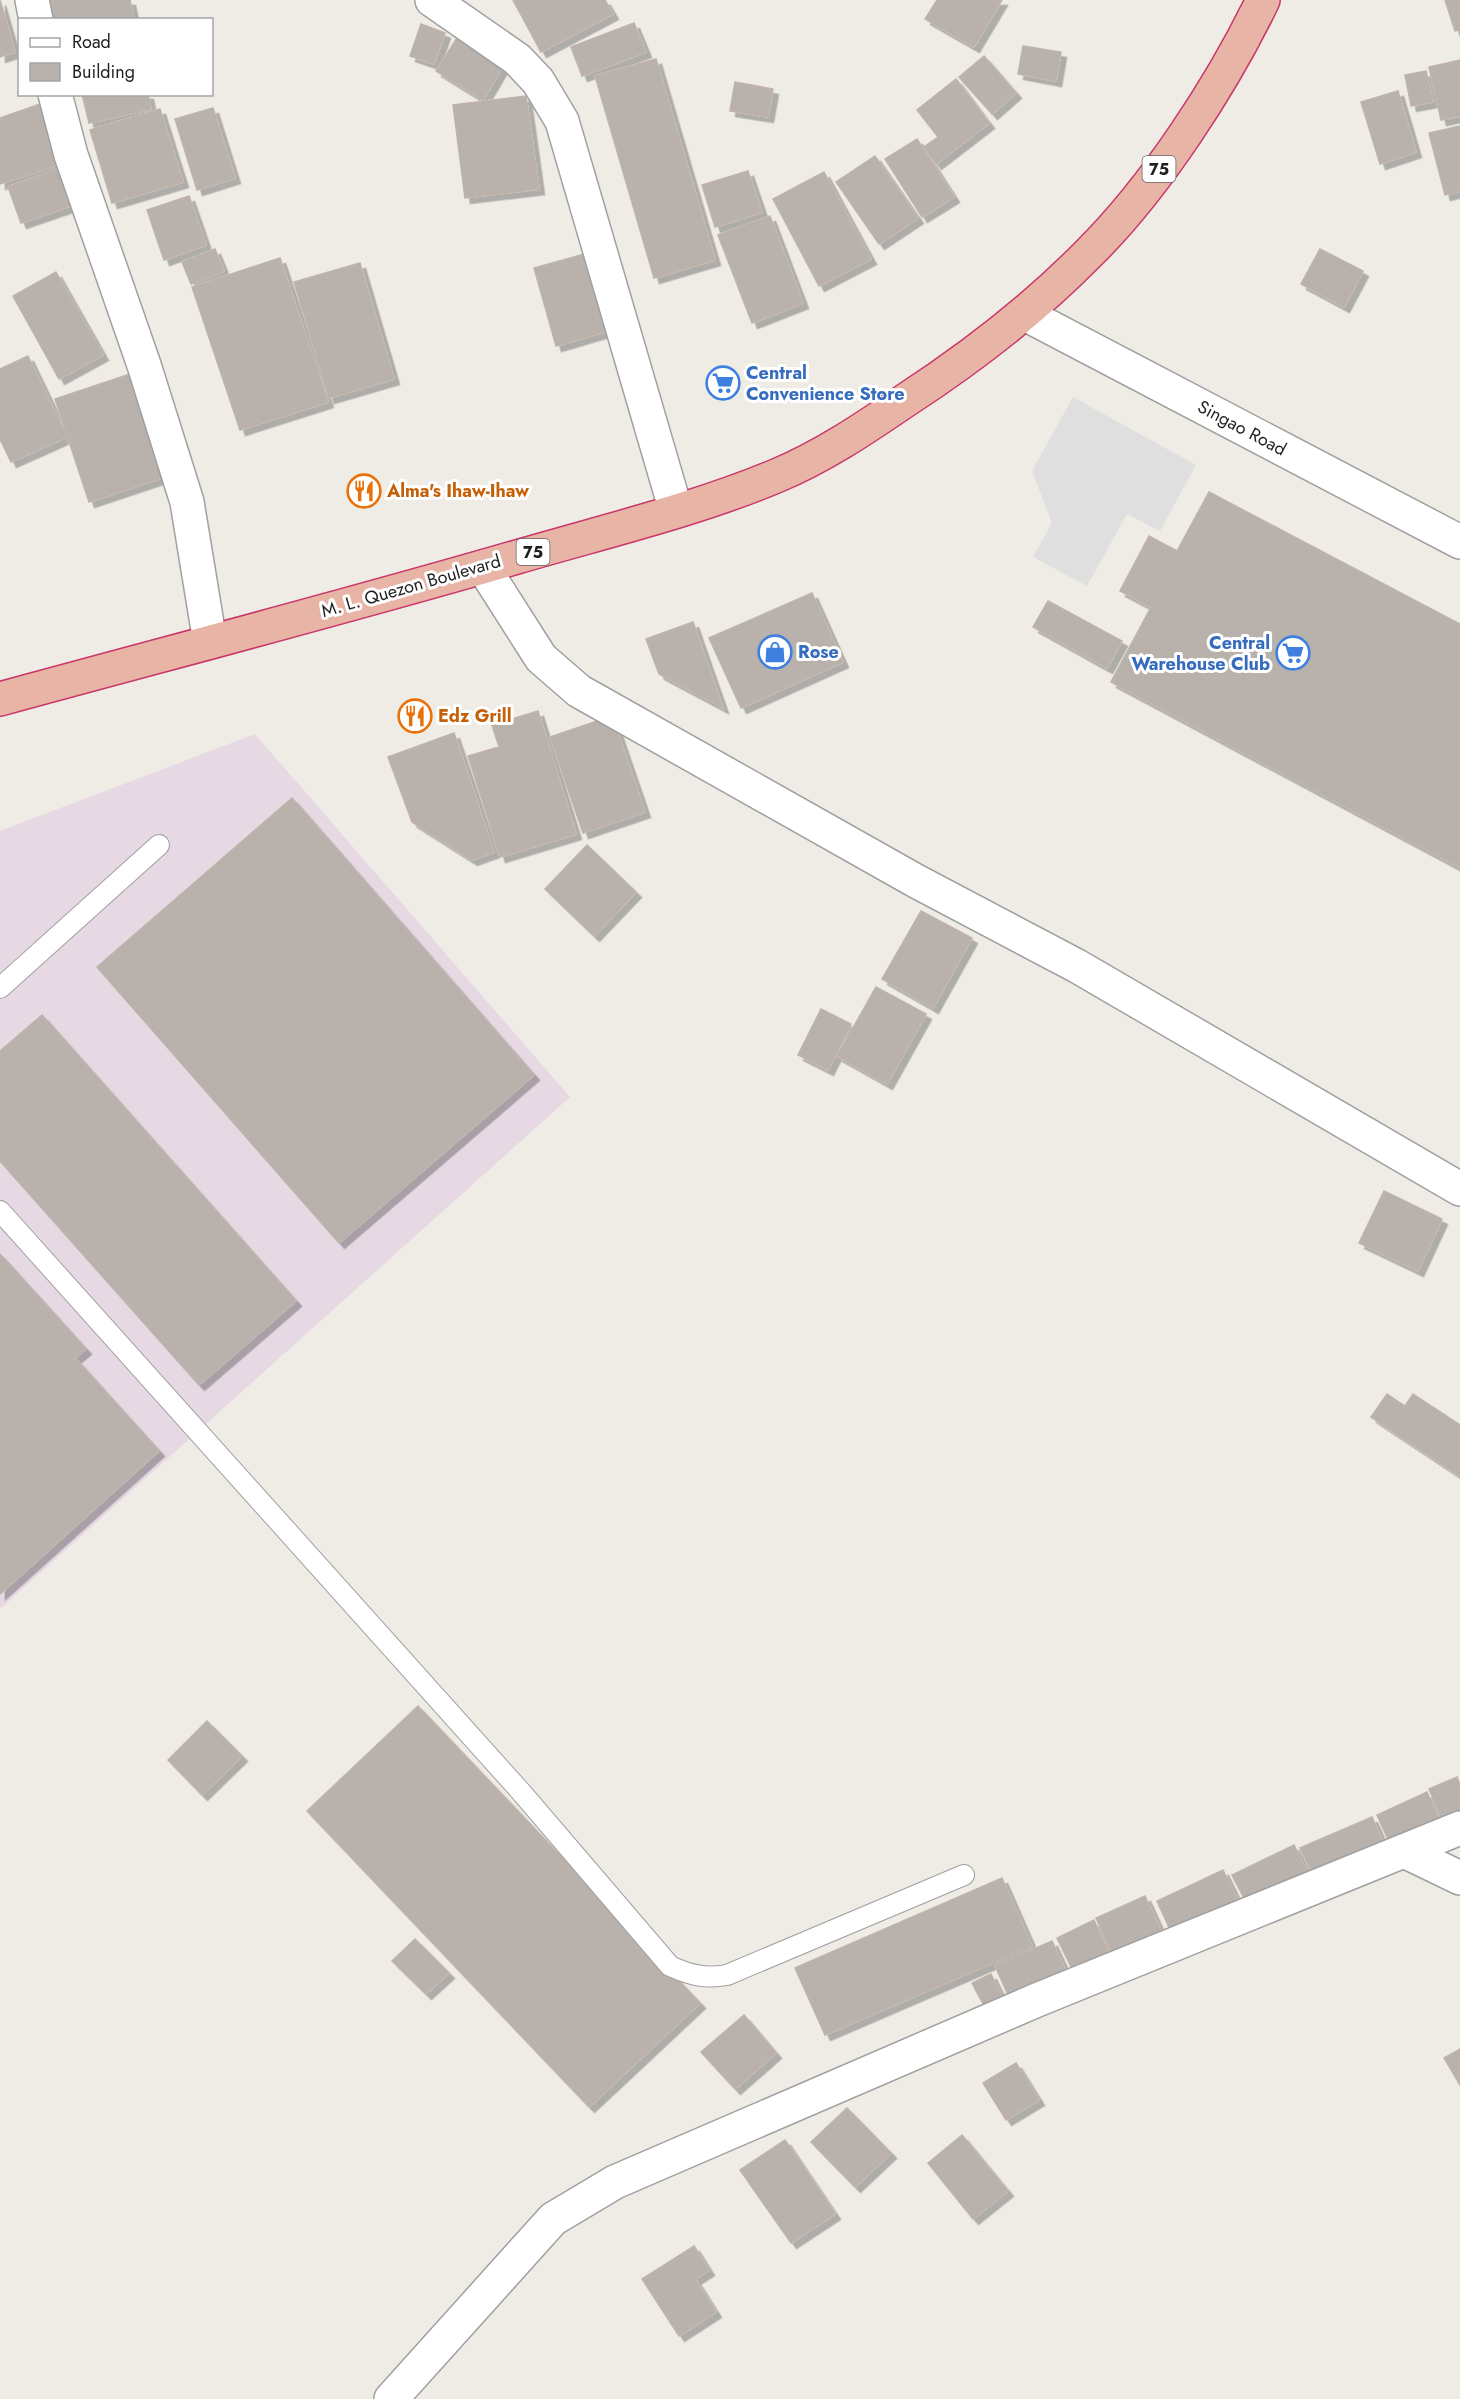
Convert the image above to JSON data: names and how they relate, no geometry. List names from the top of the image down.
{
  "streets": {
    "highway": ["75", "M. L. Quezon Boulevard"],
    "street": ["Singao Road"]
  },
  "crossings": [
    ["75", "Singao Road"],
    ["75", "M. L. Quezon Boulevard"],
    ["Singao Road", "M. L. Quezon Boulevard"]
  ],
  "places": {
    "supermarket": ["Central Convenience Store", "Central Warehouse Club"],
    "restaurant": ["Alma's Ihaw-Ihaw", "Edz Grill"],
    "shop": ["Rose"]
  },
  "legend": ["Road", "Building"]
}
